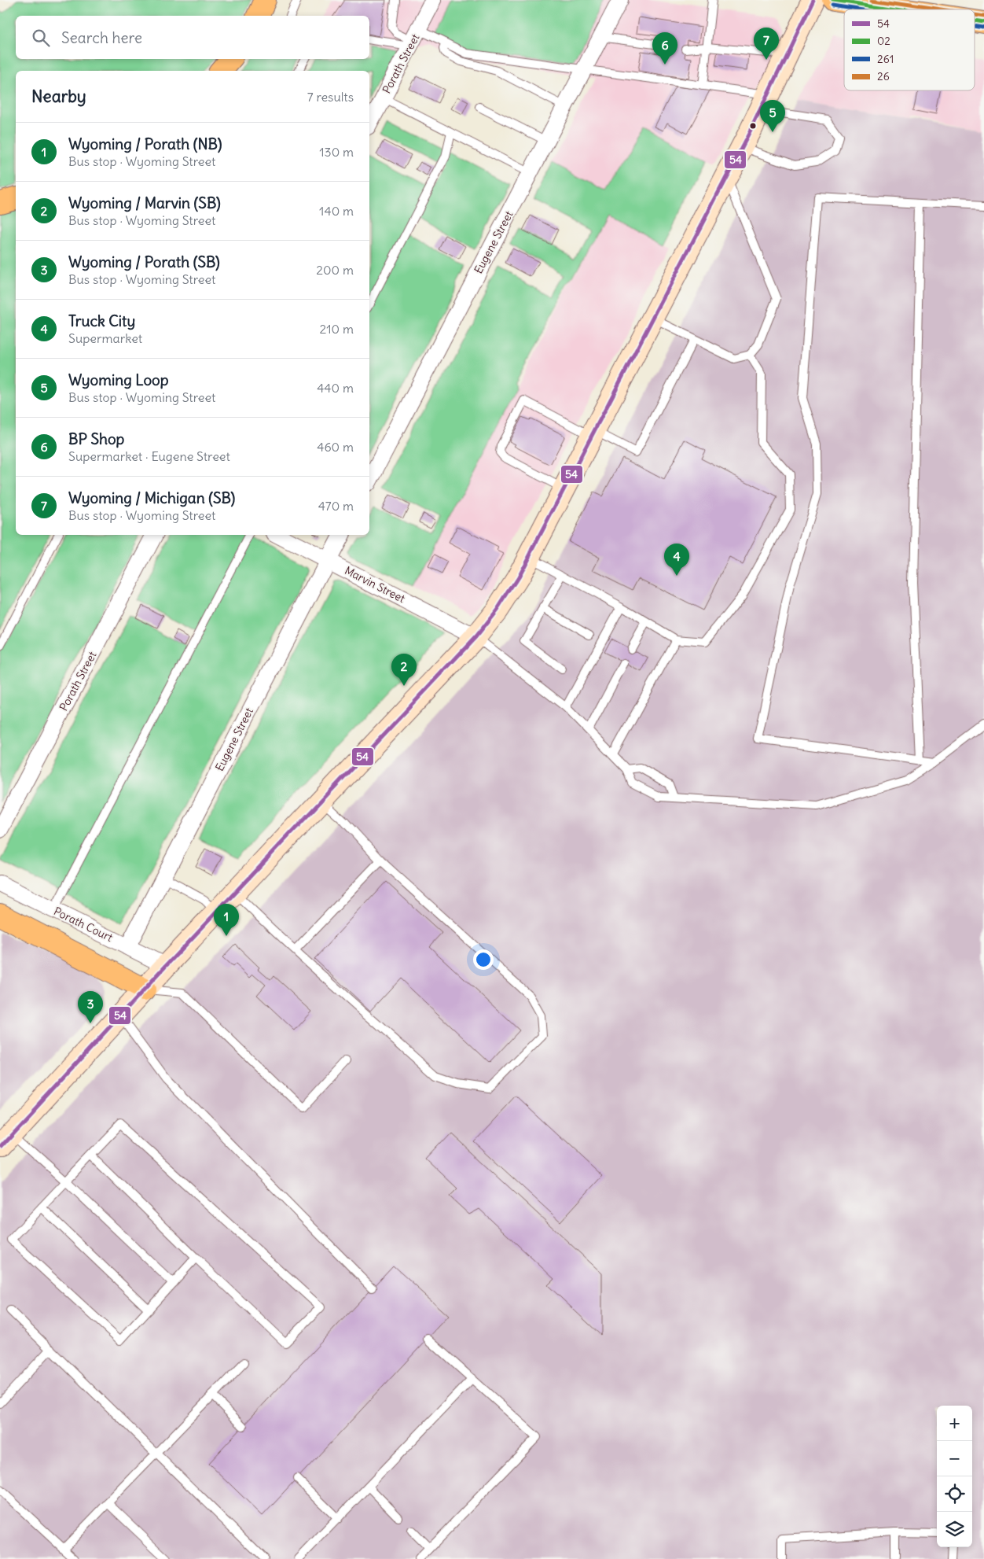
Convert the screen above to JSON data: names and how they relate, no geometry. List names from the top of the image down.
{
  "streets": {
    "street": [
      "Porath Street",
      "Eugene Street",
      "Marvin Street",
      "Porath Court"
    ]
  },
  "crossings": [
    ["Eugene Street", "Marvin Street"],
    ["Eugene Street", "Porath Court"]
  ],
  "lines": [
    "transit line 54",
    "transit line 02",
    "transit line 26",
    "transit line 261"
  ],
  "legend": [
    "54",
    "02",
    "261",
    "26"
  ],
  "page": {
    "search": "Search here",
    "pins": [
      "7",
      "6",
      "5",
      "4",
      "2",
      "1",
      "3"
    ],
    "heading": ["Nearby", "7 results"],
    "list": [
      {
        "mark": "1",
        "name": "Wyoming / Porath (NB)",
        "note": "Bus stop · Wyoming Street",
        "value": "130 m"
      },
      {
        "mark": "2",
        "name": "Wyoming / Marvin (SB)",
        "note": "Bus stop · Wyoming Street",
        "value": "140 m"
      },
      {
        "mark": "3",
        "name": "Wyoming / Porath (SB)",
        "note": "Bus stop · Wyoming Street",
        "value": "200 m"
      },
      {
        "mark": "4",
        "name": "Truck City",
        "note": "Supermarket",
        "value": "210 m"
      },
      {
        "mark": "5",
        "name": "Wyoming Loop",
        "note": "Bus stop · Wyoming Street",
        "value": "440 m"
      },
      {
        "mark": "6",
        "name": "BP Shop",
        "note": "Supermarket · Eugene Street",
        "value": "460 m"
      },
      {
        "mark": "7",
        "name": "Wyoming / Michigan (SB)",
        "note": "Bus stop · Wyoming Street",
        "value": "470 m"
      }
    ],
    "map_buttons": ["+", "−"]
  }
}
